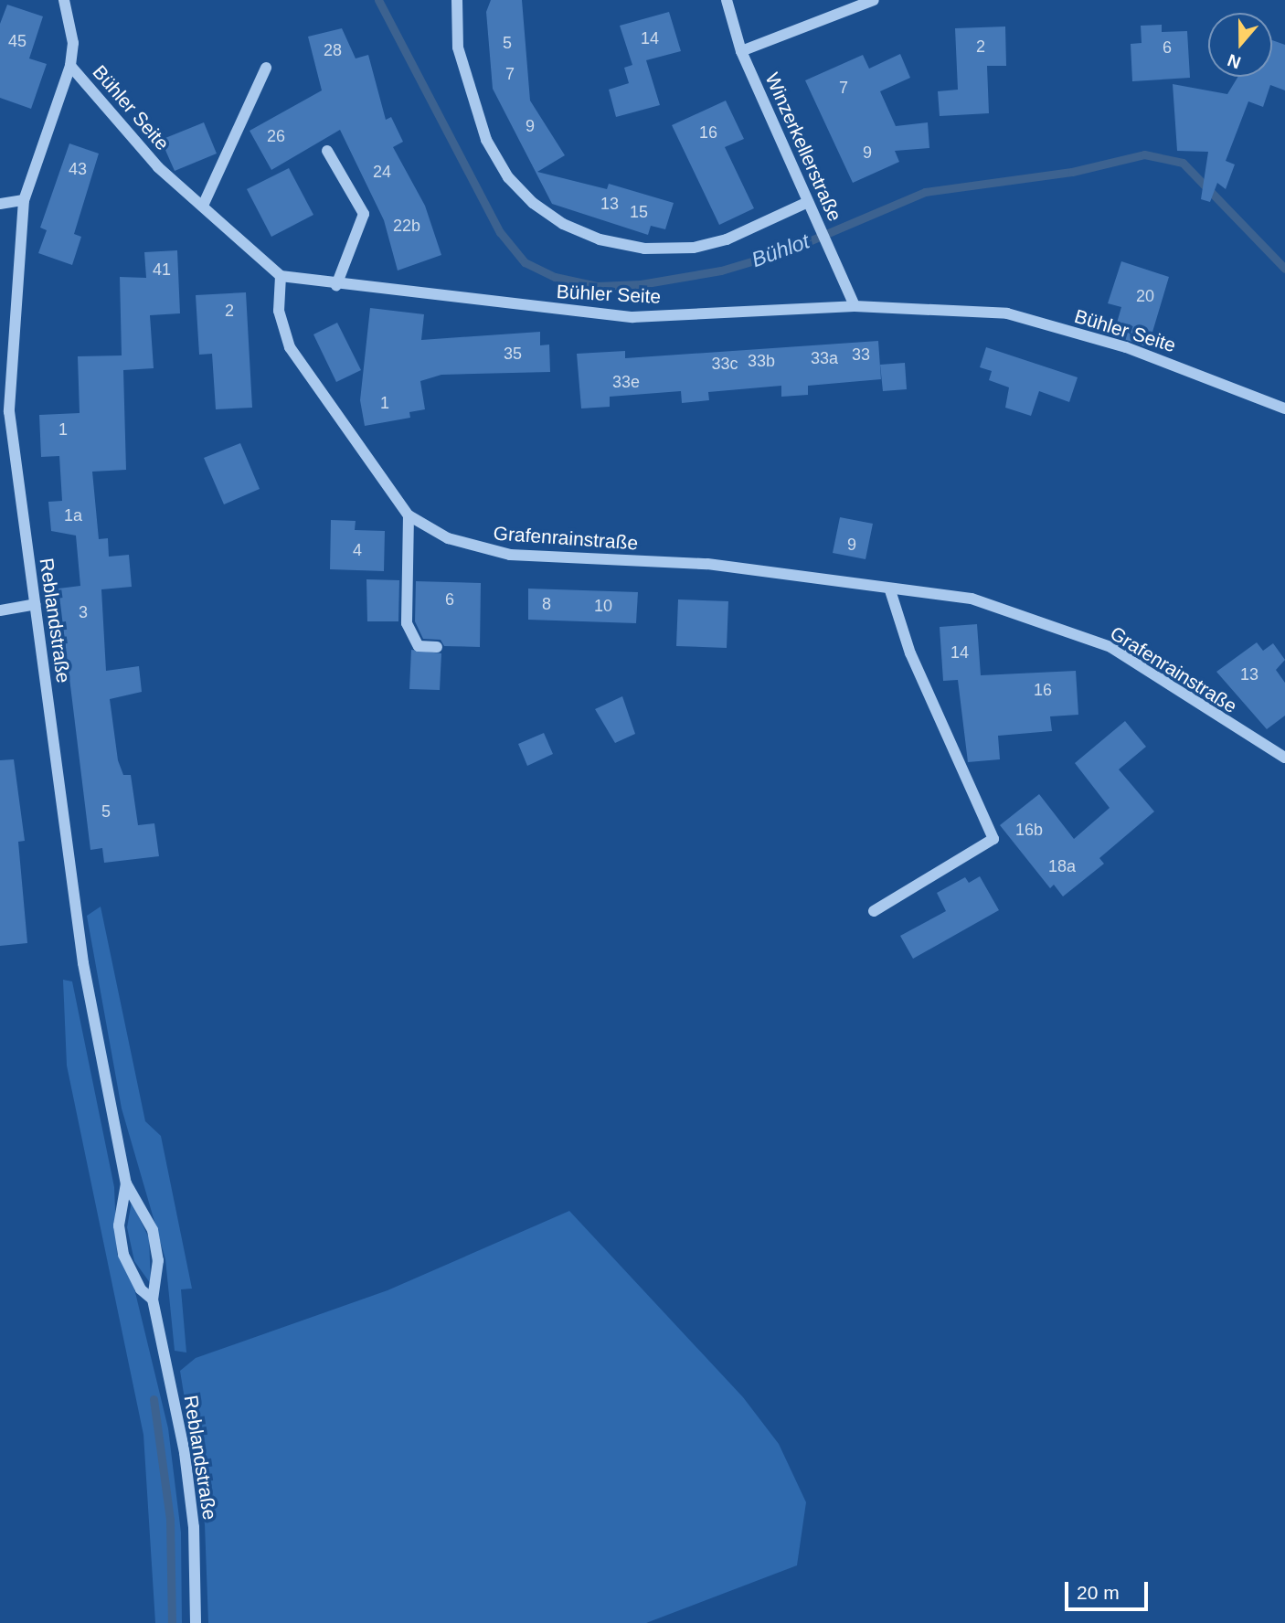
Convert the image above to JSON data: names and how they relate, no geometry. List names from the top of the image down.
{
  "streets": {
    "street": [
      "Bühler Seite",
      "Winzerkellerstraße",
      "Grafenrainstraße",
      "Reblandstraße"
    ]
  },
  "crossings": [
    ["Bühler Seite", "Winzerkellerstraße"],
    ["Bühler Seite", "Grafenrainstraße"],
    ["Bühler Seite", "Reblandstraße"]
  ],
  "water": ["Bühlot"],
  "house_numbers": [
    "14",
    "45",
    "5",
    "2",
    "6",
    "28",
    "7",
    "7",
    "9",
    "16",
    "26",
    "9",
    "43",
    "24",
    "13",
    "15",
    "22b",
    "41",
    "20",
    "2",
    "35",
    "33",
    "33a",
    "33b",
    "33c",
    "33e",
    "1",
    "1",
    "1a",
    "9",
    "4",
    "6",
    "8",
    "10",
    "3",
    "14",
    "13",
    "16",
    "5",
    "16b",
    "18a"
  ],
  "scale_bar": "20 m",
  "north": "bottom"
}
